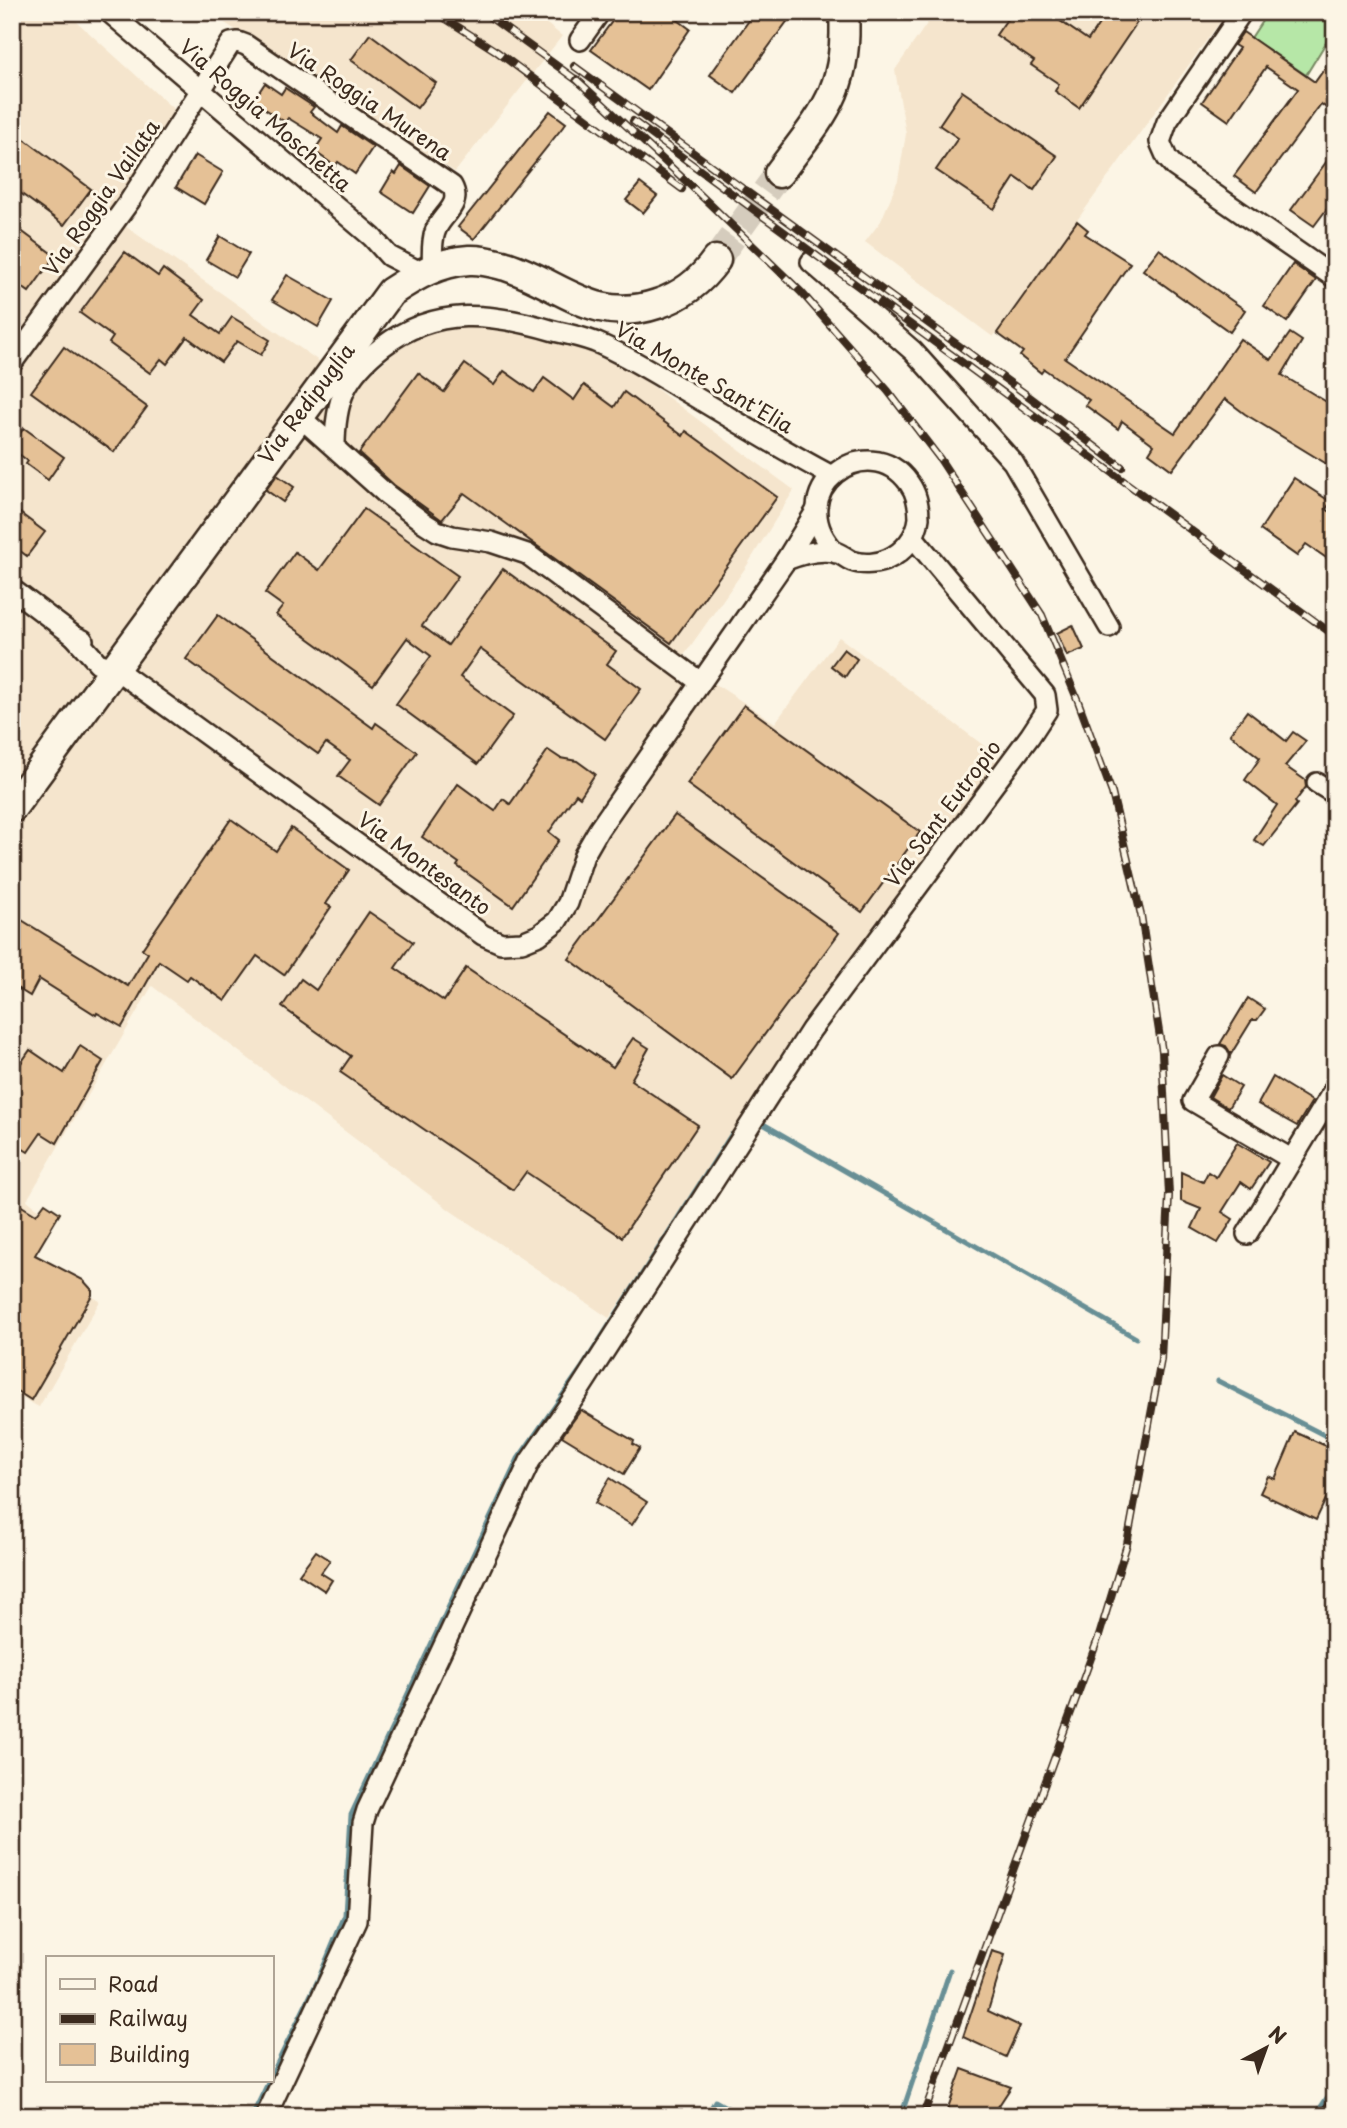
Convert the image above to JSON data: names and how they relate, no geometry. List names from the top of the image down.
{
  "streets": {
    "street": [
      "Via Roggia Murena",
      "Via Roggia Moschetta",
      "Via Roggia Vailata",
      "Via Monte Sant'Elia",
      "Via Redipuglia",
      "Via Sant Eutropio",
      "Via Montesanto"
    ]
  },
  "crossings": [
    ["Via Roggia Murena", "Via Roggia Moschetta"],
    ["Via Roggia Murena", "Via Roggia Vailata"],
    ["Via Roggia Murena", "Via Redipuglia"],
    ["Via Roggia Moschetta", "Via Roggia Vailata"],
    ["Via Roggia Moschetta", "Via Redipuglia"],
    ["Via Monte Sant'Elia", "Via Sant Eutropio"],
    ["Via Monte Sant'Elia", "Via Montesanto"],
    ["Via Redipuglia", "Via Montesanto"],
    ["Via Sant Eutropio", "Via Montesanto"]
  ],
  "legend": ["Road", "Railway", "Building"],
  "north": "top right"
}
